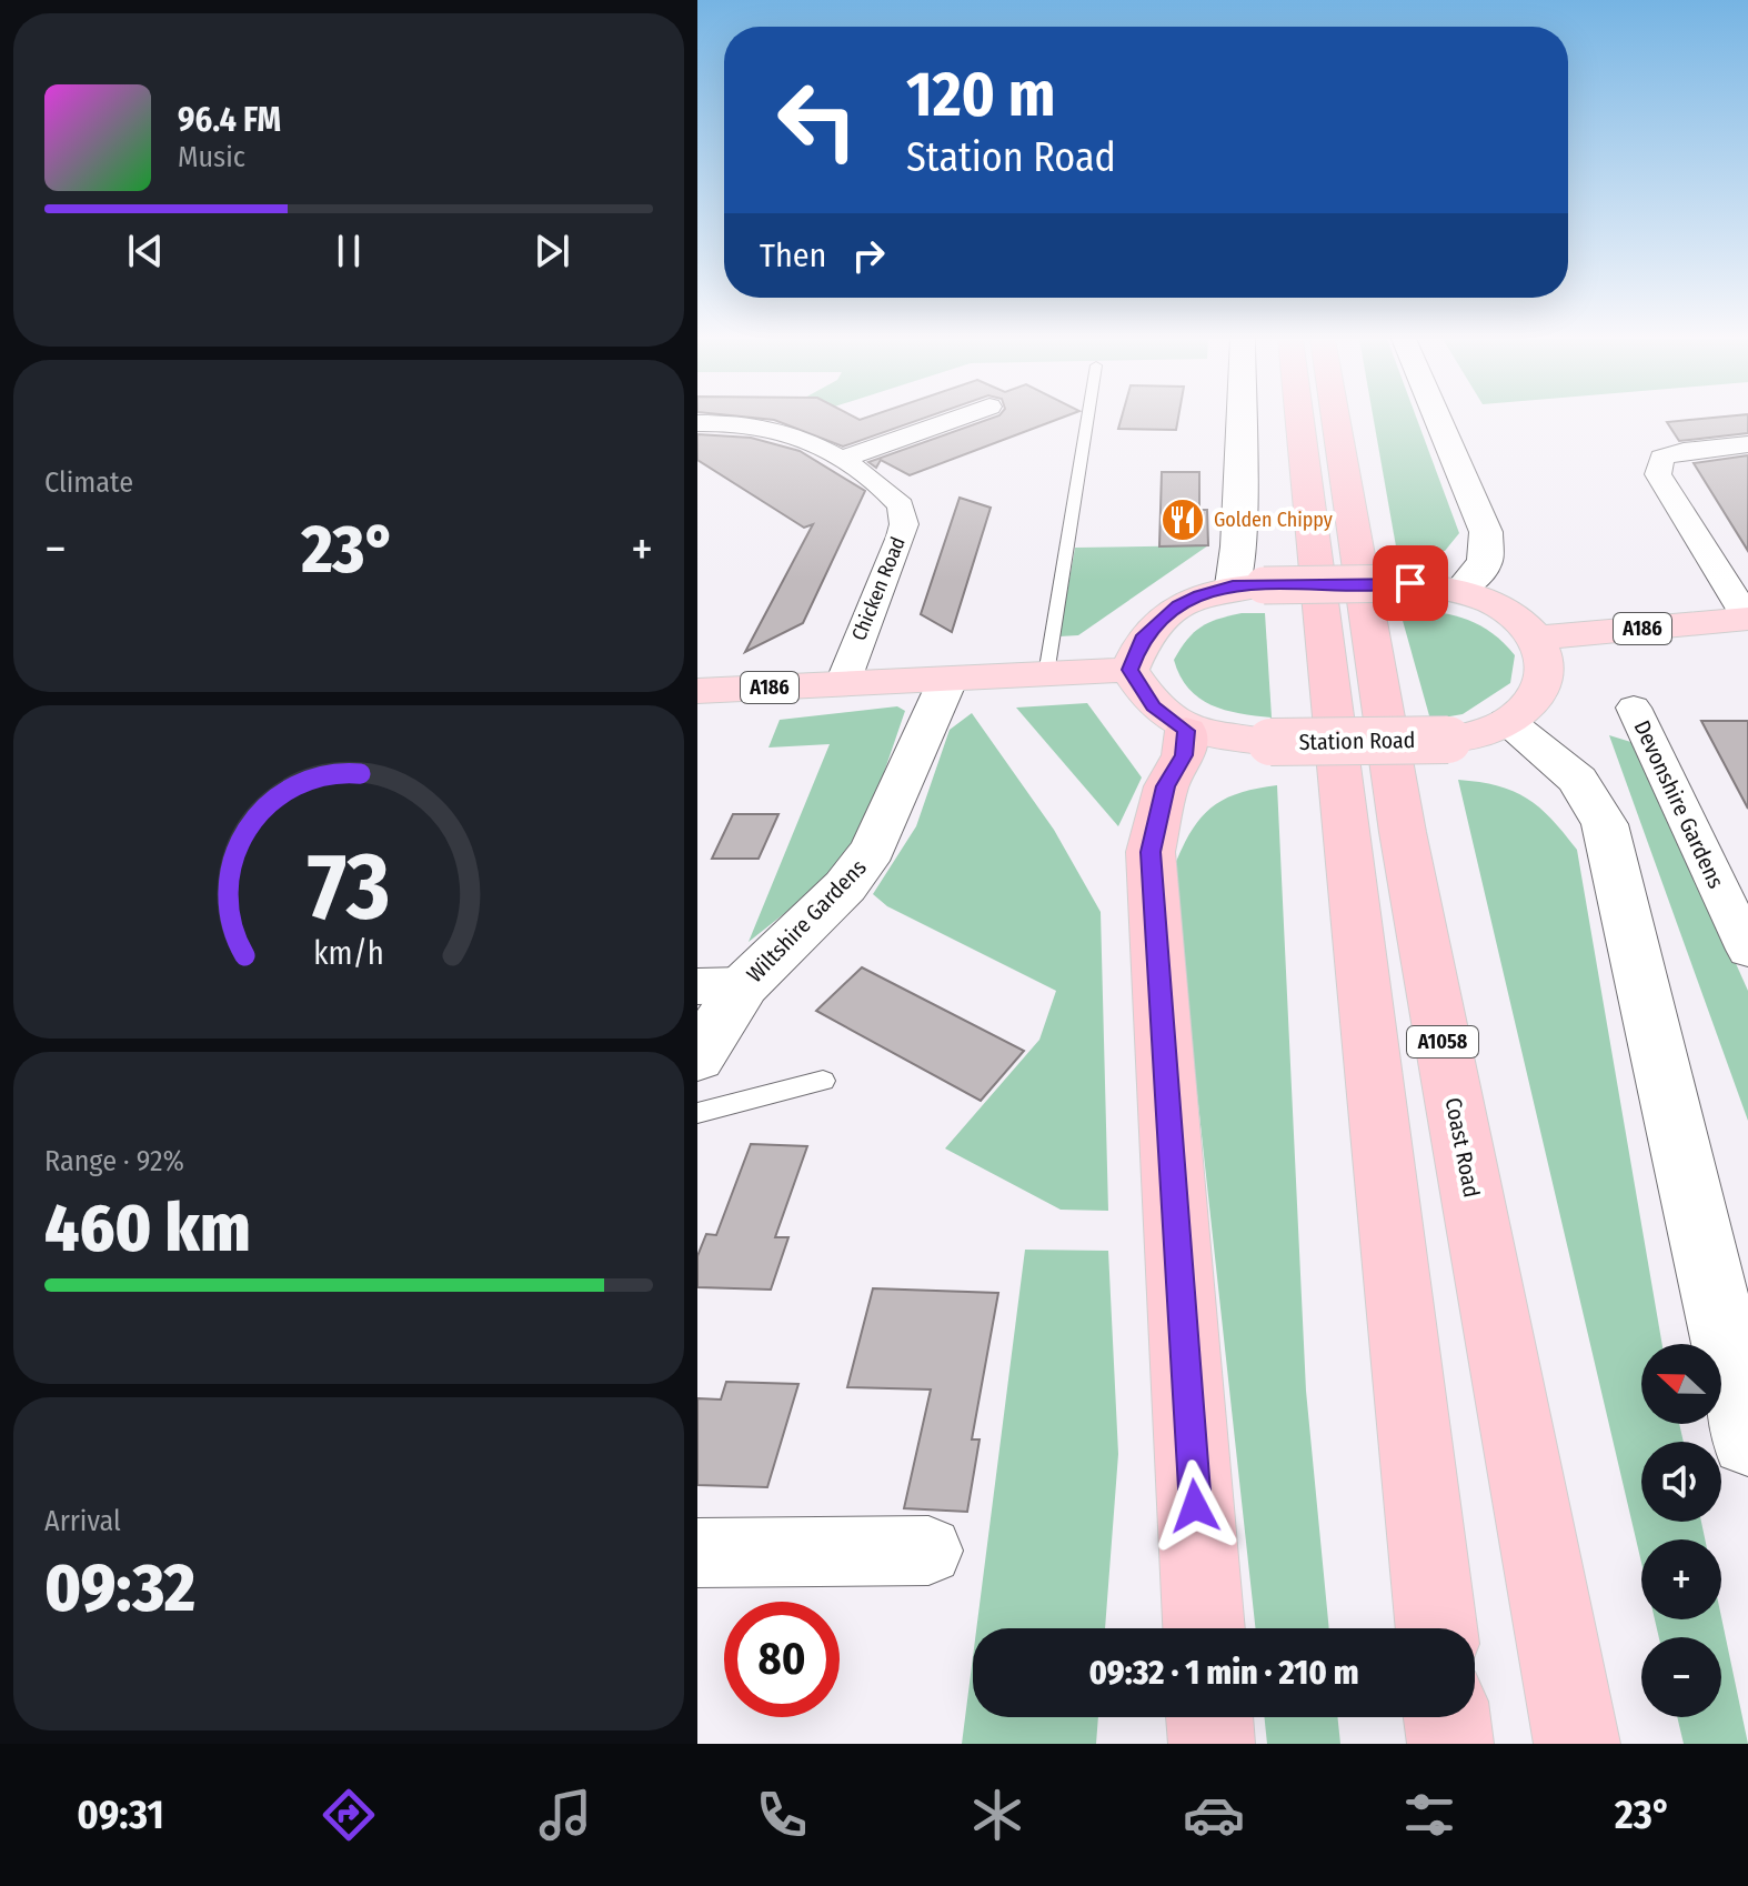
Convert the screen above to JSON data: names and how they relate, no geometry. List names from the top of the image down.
{
  "streets": {
    "highway": ["A1058", "Coast Road"],
    "main road": ["A186", "Station Road"],
    "street": ["Chicken Road", "Devonshire Gardens", "Wiltshire Gardens"]
  },
  "crossings": [
    ["Chicken Road", "A186"],
    ["A186", "Station Road"],
    ["A186", "Wiltshire Gardens"]
  ],
  "places": {
    "restaurant": ["Golden Chippy"]
  },
  "north": "left",
  "page": {
    "turn": ["120 m", "Station Road"],
    "song": ["96.4 FM", "Music"],
    "then": "Then",
    "tile": [
      "Climate",
      ["Range · 92%", "460 km"],
      ["Arrival", "09:32"]
    ],
    "heat": ["−", "23°", "+"],
    "map_buttons": ["+", "−"],
    "limit": "80",
    "trip": "09:32 · 1 min · 210 m",
    "tabs": ["09:31", "23°"],
    "gauge": ["73", "km/h"]
  }
}
